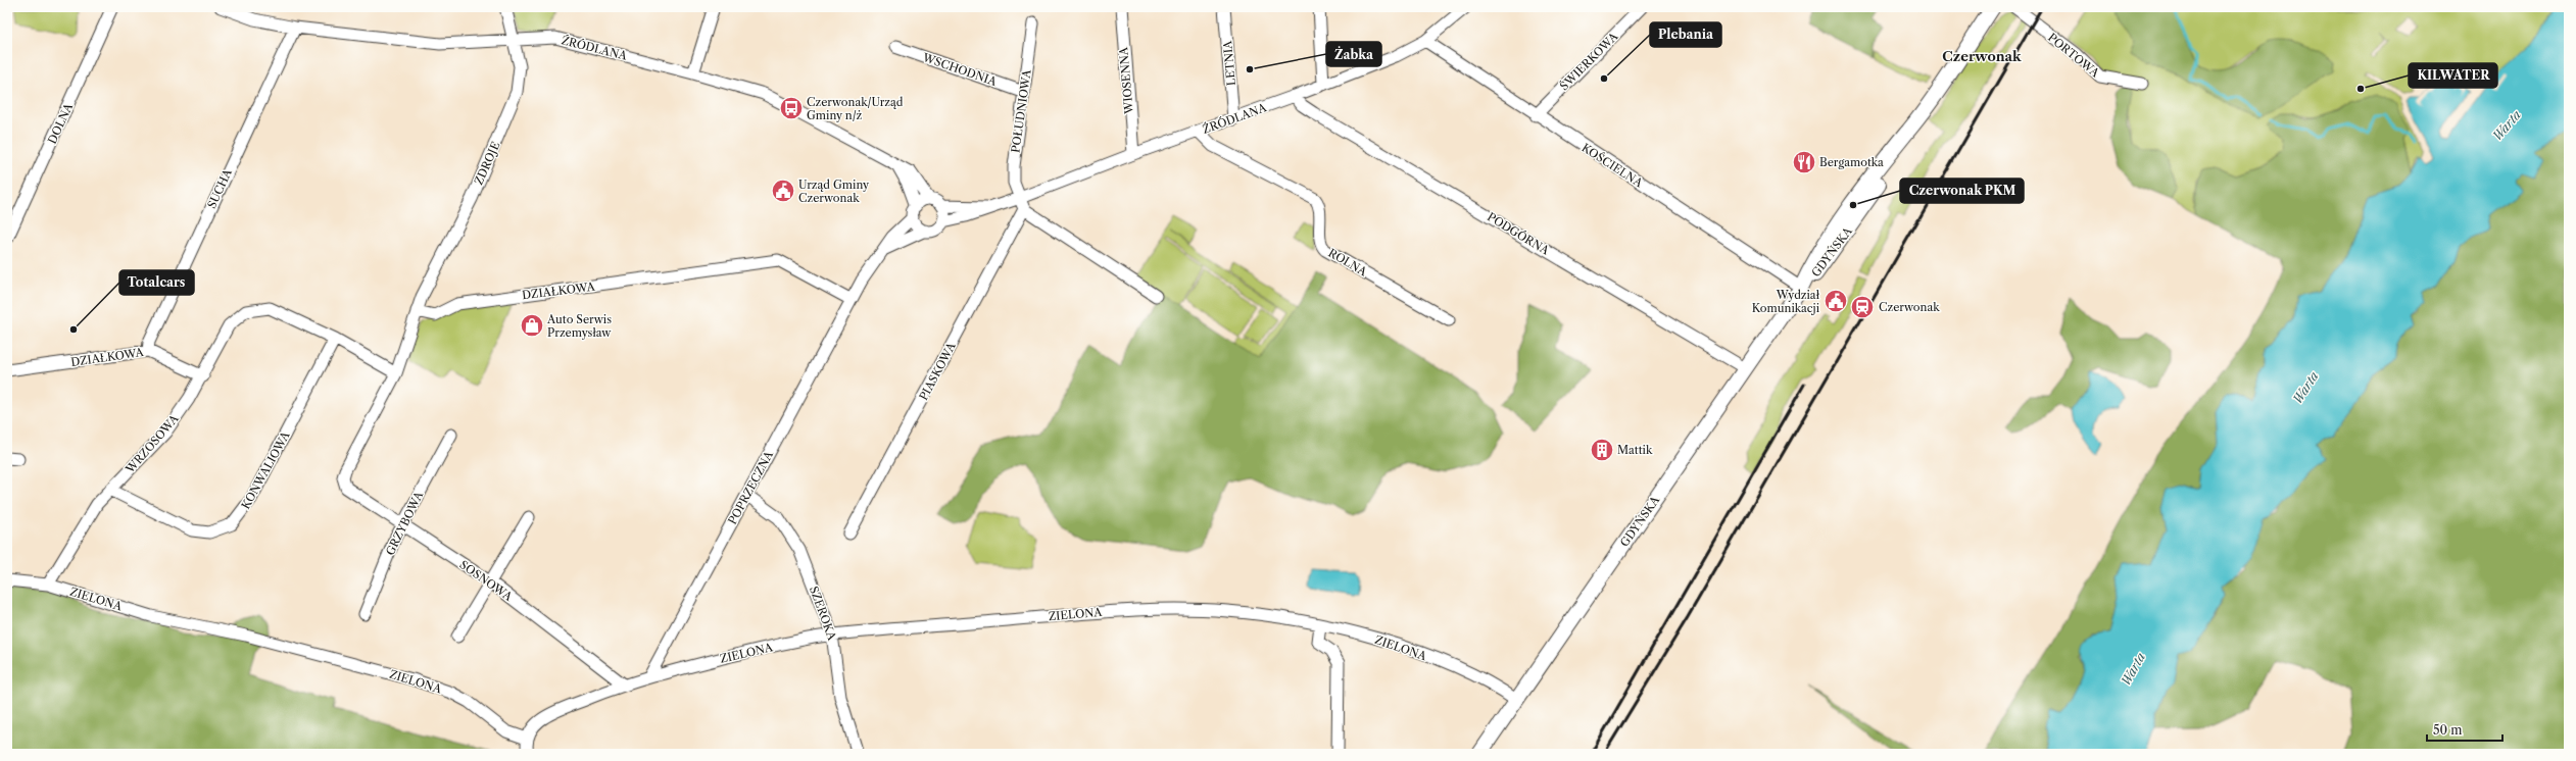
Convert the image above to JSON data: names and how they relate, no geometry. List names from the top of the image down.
{
  "streets": {
    "main road": ["GDYŃSKA"],
    "street": [
      "ŹRÓDLANA",
      "PORTOWA",
      "ŚWIERKOWA",
      "LETNIA",
      "WSCHODNIA",
      "WIOSENNA",
      "POŁUDNIOWA",
      "DOLNA",
      "ZDROJE",
      "KOŚCIELNA",
      "SUCHA",
      "PODGÓRNA",
      "ROLNA",
      "DZIAŁKOWA",
      "PIASKOWA",
      "WRZOSOWA",
      "KONWALIOWA",
      "POPRZECZNA",
      "GRZYBOWA",
      "SOSNOWA",
      "ZIELONA",
      "SZEROKA"
    ]
  },
  "crossings": [
    ["ŹRÓDLANA", "LETNIA"],
    ["ŹRÓDLANA", "WIOSENNA"],
    ["ŹRÓDLANA", "POŁUDNIOWA"],
    ["ŹRÓDLANA", "ZDROJE"],
    ["ŹRÓDLANA", "KOŚCIELNA"],
    ["ŹRÓDLANA", "SUCHA"],
    ["ŹRÓDLANA", "PODGÓRNA"],
    ["ŹRÓDLANA", "ROLNA"],
    ["ŹRÓDLANA", "PIASKOWA"],
    ["ŚWIERKOWA", "KOŚCIELNA"],
    ["WSCHODNIA", "POŁUDNIOWA"],
    ["POŁUDNIOWA", "PIASKOWA"],
    ["ZDROJE", "DZIAŁKOWA"],
    ["KOŚCIELNA", "GDYŃSKA"],
    ["SUCHA", "DZIAŁKOWA"],
    ["PODGÓRNA", "GDYŃSKA"],
    ["GDYŃSKA", "ZIELONA"],
    ["DZIAŁKOWA", "WRZOSOWA"],
    ["DZIAŁKOWA", "POPRZECZNA"],
    ["WRZOSOWA", "KONWALIOWA"],
    ["WRZOSOWA", "ZIELONA"],
    ["POPRZECZNA", "ZIELONA"],
    ["POPRZECZNA", "SZEROKA"],
    ["GRZYBOWA", "SOSNOWA"],
    ["SOSNOWA", "ZIELONA"],
    ["ZIELONA", "SZEROKA"]
  ],
  "districts": ["Czerwonak"],
  "water": ["Warta"],
  "places": {
    "other": [
      "Żabka",
      "Plebania",
      "KILWATER",
      "Czerwonak PKM",
      "Totalcars"
    ],
    "bus stop": ["Czerwonak/Urząd Gminy n/ż"],
    "restaurant": ["Bergamotka"],
    "public building": ["Urząd Gminy Czerwonak", "Wydział Komunikacji"],
    "station": ["Czerwonak"],
    "shop": ["Auto Serwis Przemysław"],
    "building": ["Mattik"]
  },
  "scale_bar": "50 m"
}
